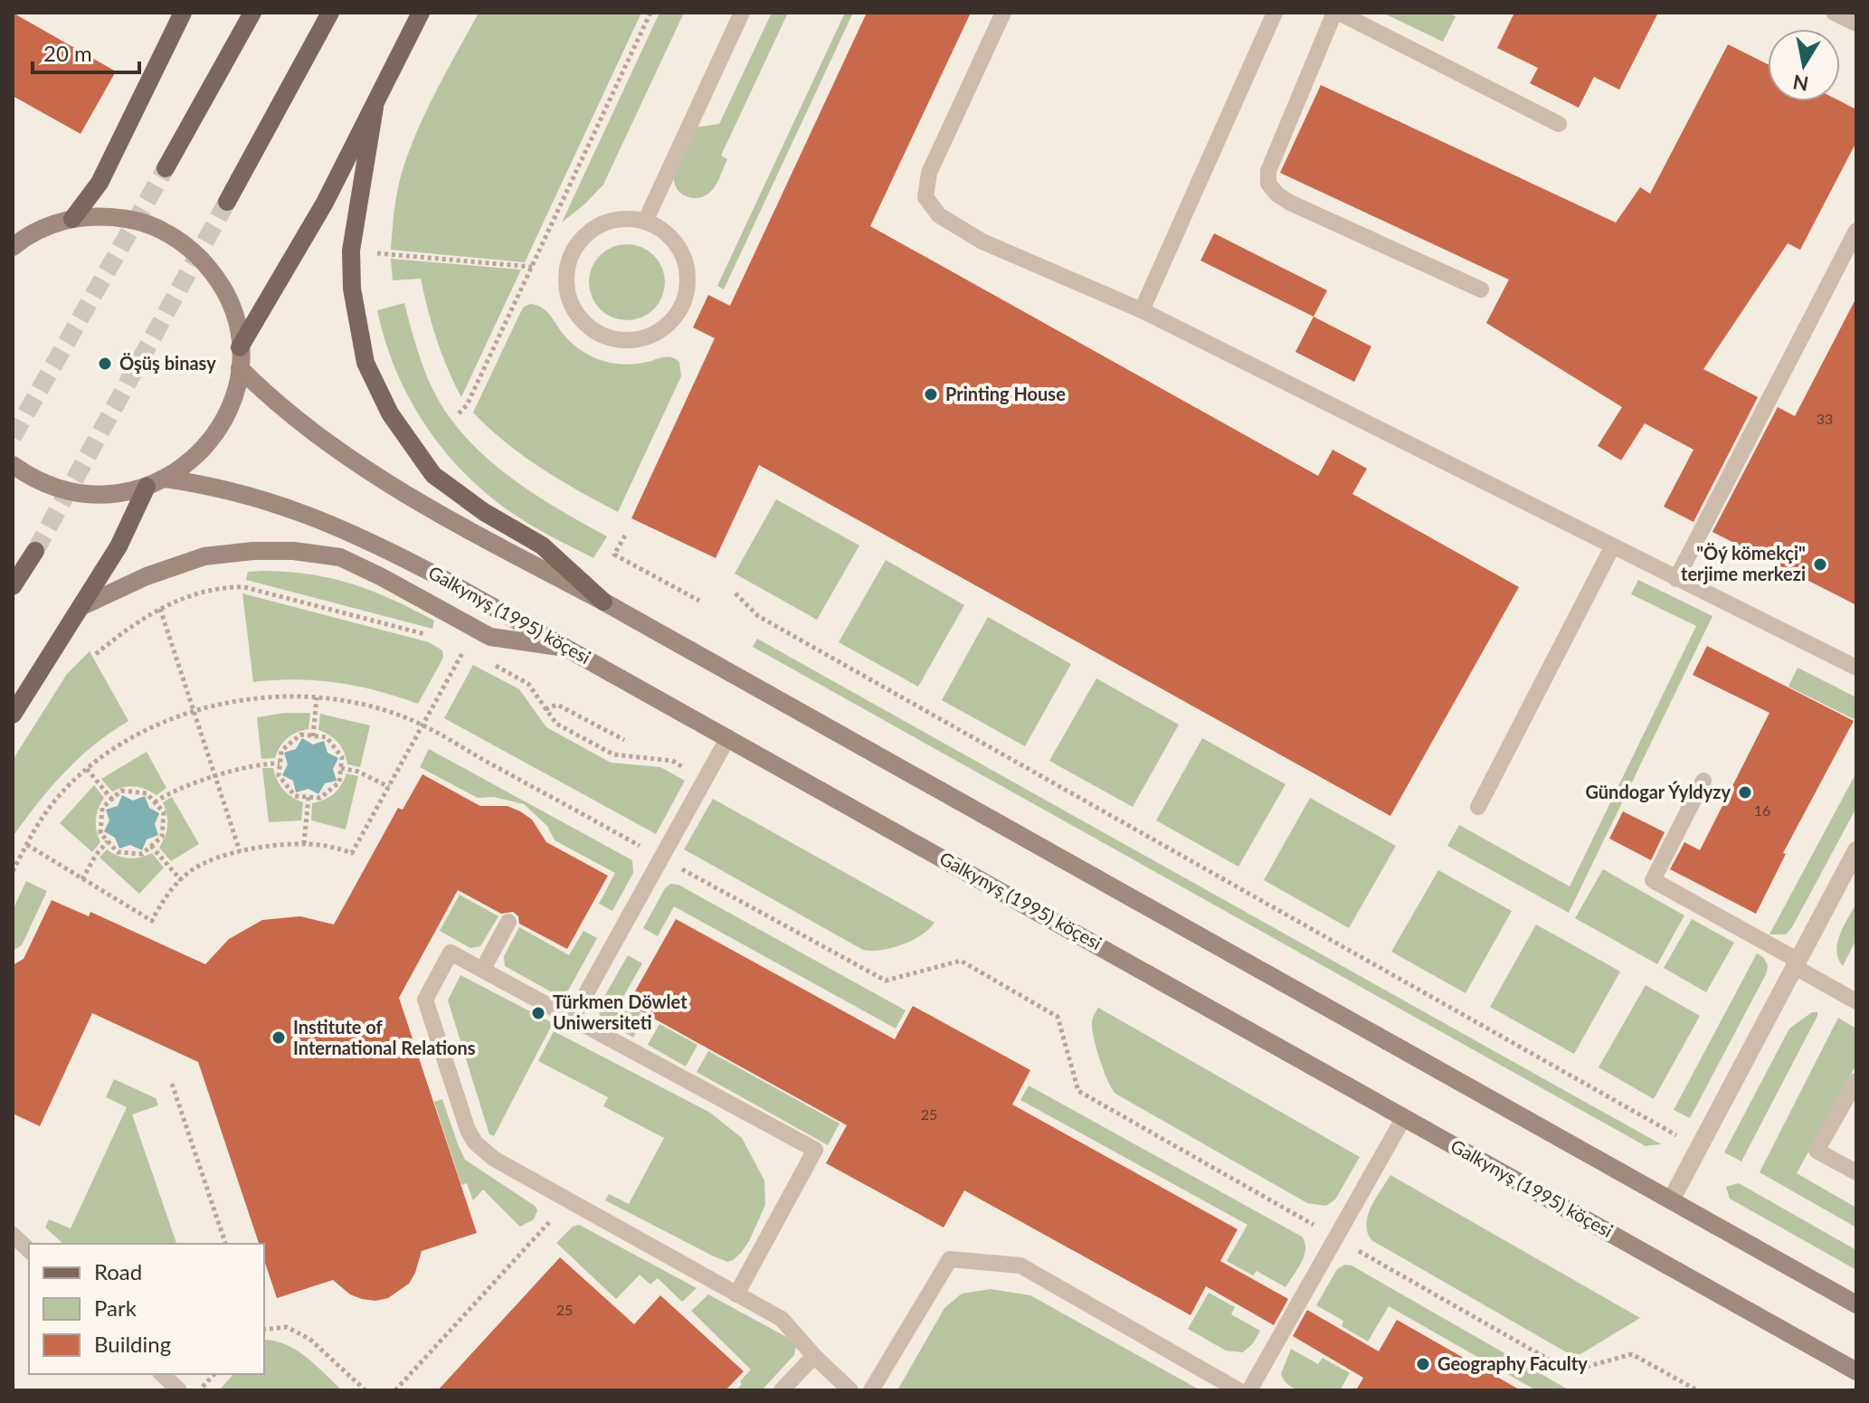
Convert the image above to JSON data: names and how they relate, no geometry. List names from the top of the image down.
{
  "streets": {
    "main road": ["Galkynyş (1995) köçesi"]
  },
  "places": [
    "Öşüş binasy",
    "Printing House",
    "\"Öý kömekçi\" terjime merkezi",
    "Gündogar Ýyldyzy",
    "Türkmen Döwlet Uniwersiteti",
    "Institute of International Relations",
    "Geography Faculty"
  ],
  "house_numbers": [
    "33",
    "16",
    "25",
    "25"
  ],
  "legend": ["Road", "Park", "Building"],
  "scale_bar": "20 m",
  "north": "bottom"
}
